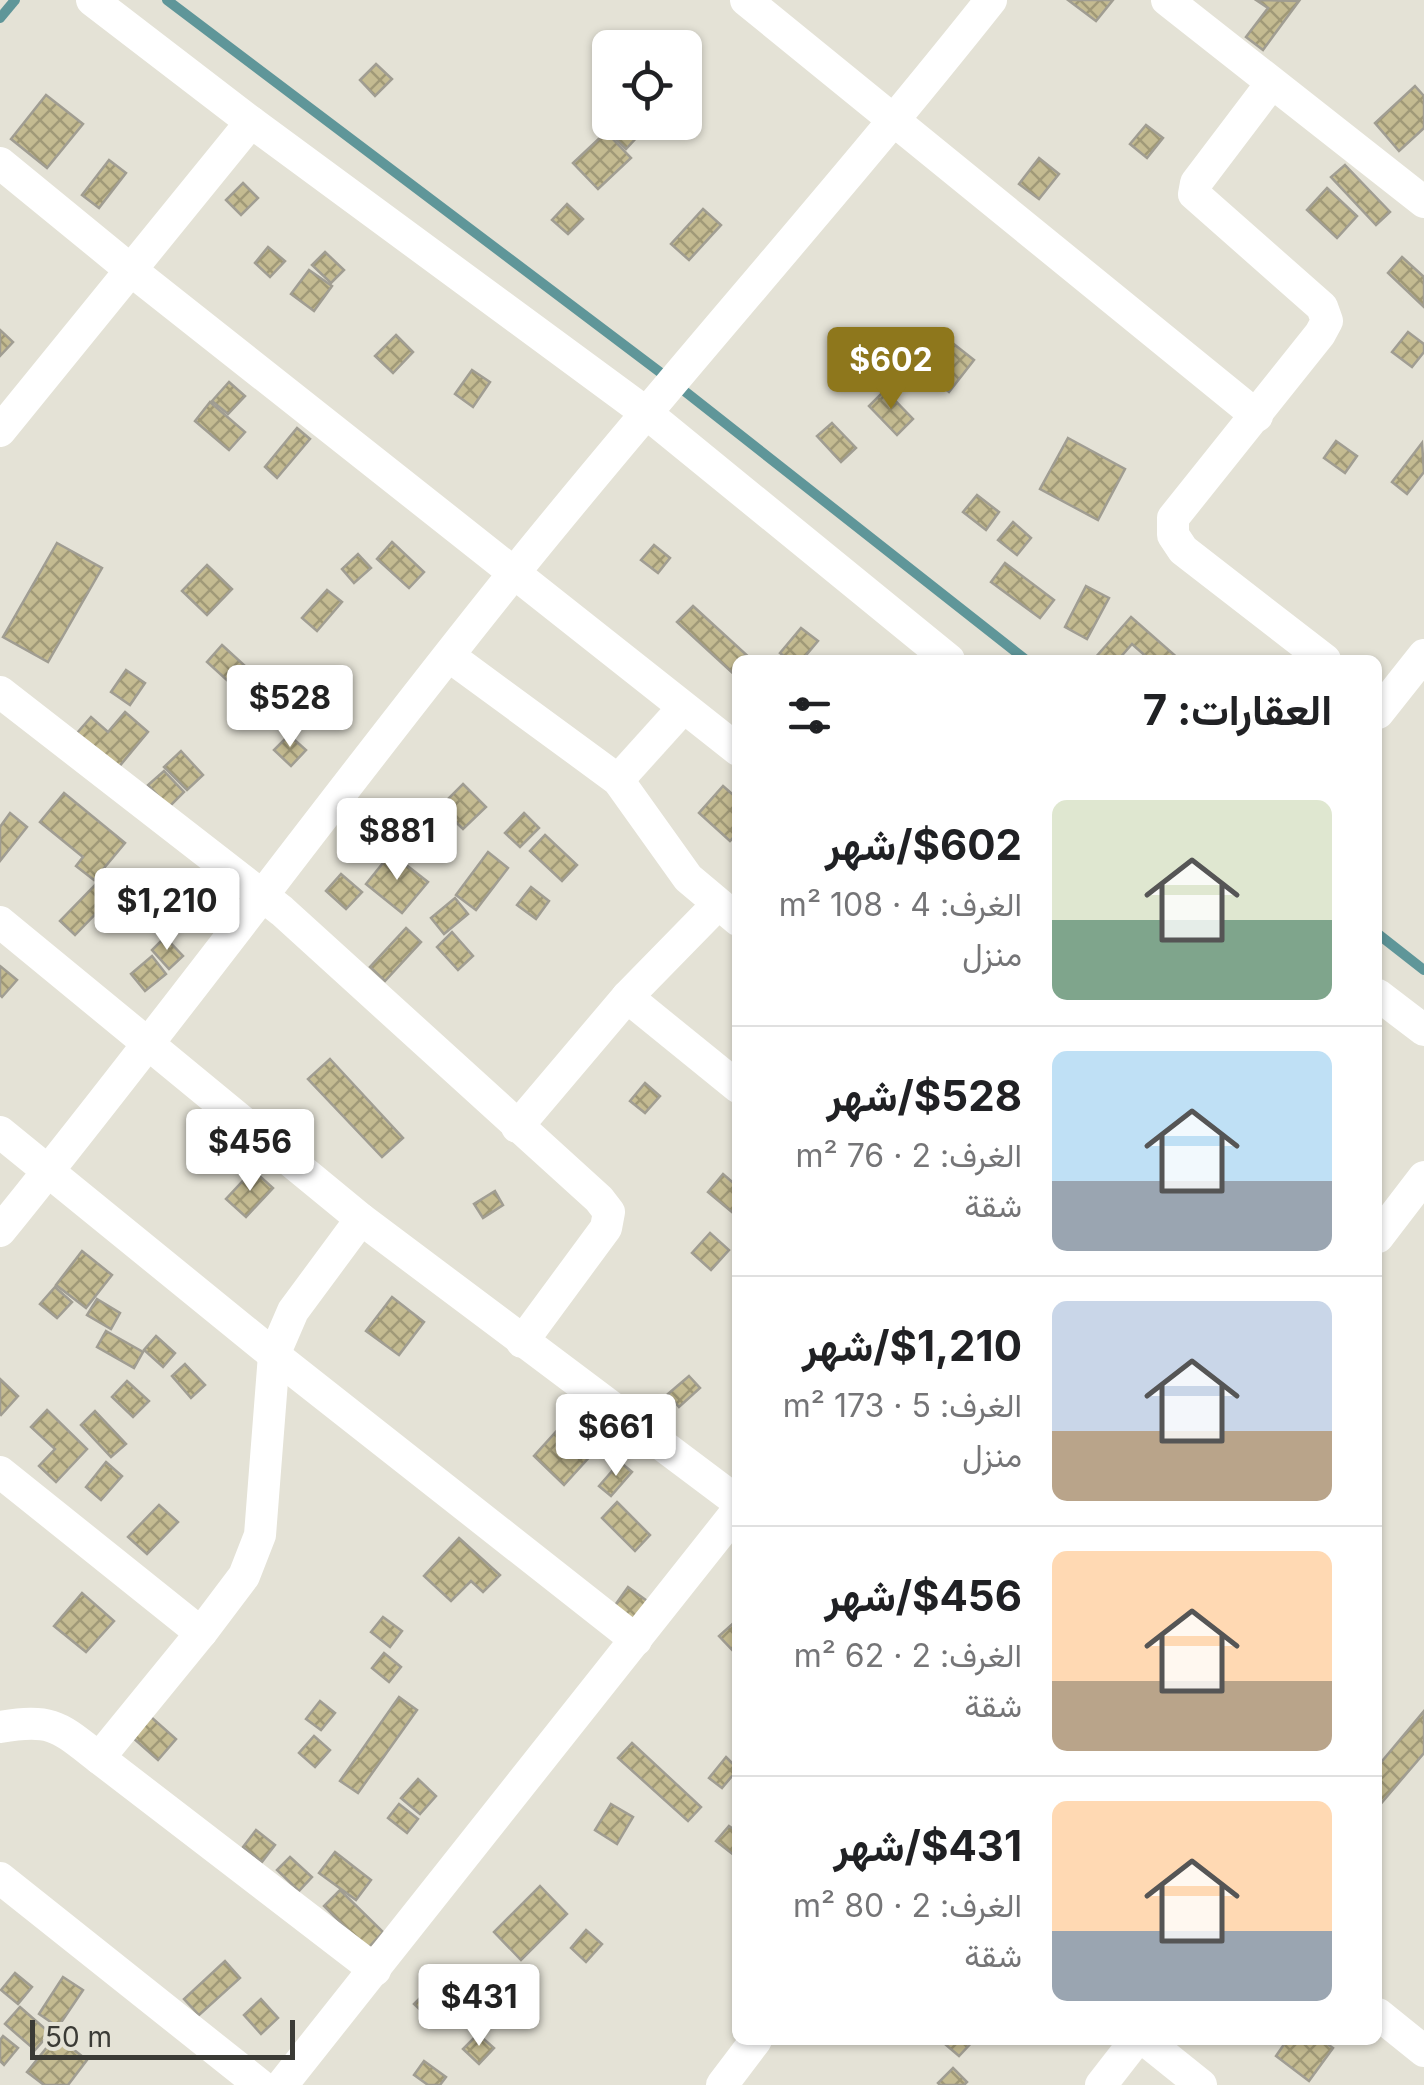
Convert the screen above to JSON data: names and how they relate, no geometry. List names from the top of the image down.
{
  "scale_bar": "50 m",
  "page": {
    "price": [
      "$602",
      "$528",
      "$881",
      "$1,210",
      "$456",
      "$661",
      "$431"
    ],
    "heading": "العقارات: 7",
    "list": [
      {
        "name": "$602/شهر",
        "note": "الغرف: 4 · 108 m² · منزل"
      },
      {
        "name": "$528/شهر",
        "note": "الغرف: 2 · 76 m² · شقة"
      },
      {
        "name": "$1,210/شهر",
        "note": "الغرف: 5 · 173 m² · منزل"
      },
      {
        "name": "$456/شهر",
        "note": "الغرف: 2 · 62 m² · شقة"
      },
      {
        "name": "$431/شهر",
        "note": "الغرف: 2 · 80 m² · شقة"
      }
    ],
    "scale": "50 m"
  }
}
